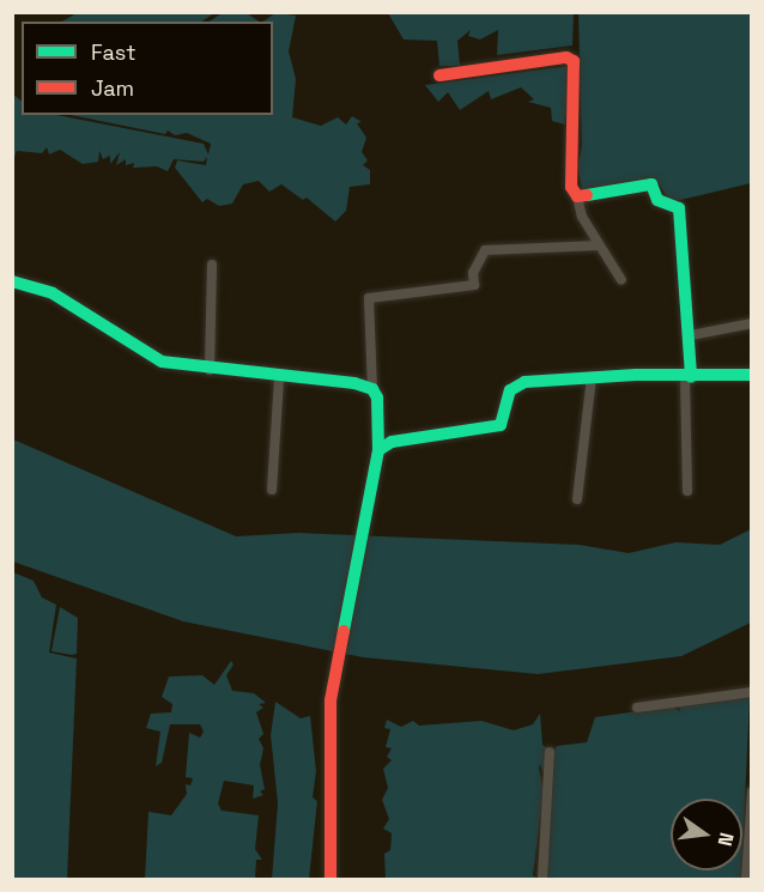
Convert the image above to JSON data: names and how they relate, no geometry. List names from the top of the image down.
{
  "legend": ["Fast", "Jam"],
  "north": "right"
}
